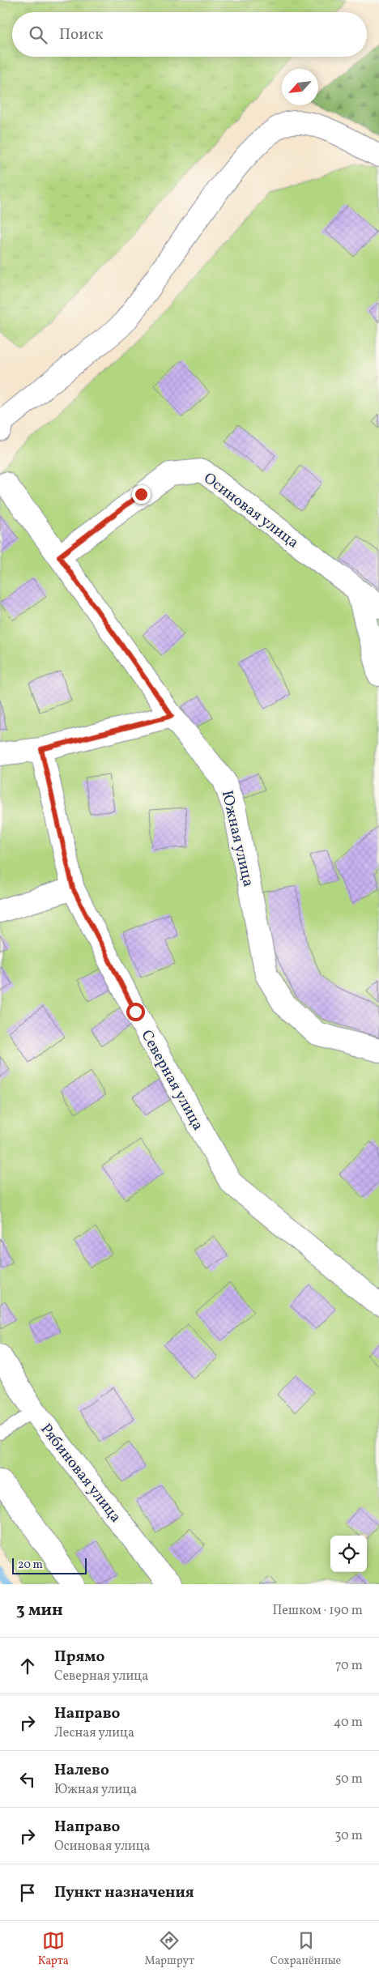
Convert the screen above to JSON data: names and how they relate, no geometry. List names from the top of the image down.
{
  "streets": {
    "street": [
      "Осиновая улица",
      "Южная улица",
      "Северная улица",
      "Рябиновая улица"
    ]
  },
  "crossings": [
    ["Осиновая улица", "Южная улица"]
  ],
  "scale_bar": "20 m",
  "north": "bottom left",
  "page": {
    "search": "Поиск",
    "scale": "20 m",
    "heading": ["3 мин", "Пешком · 190 m"],
    "list": [
      ["Прямо", "Северная улица", "70 m"],
      ["Направо", "Лесная улица", "40 m"],
      ["Налево", "Южная улица", "50 m"],
      ["Направо", "Осиновая улица", "30 m"],
      "Пункт назначения"
    ],
    "nav": ["Карта", "Маршрут", "Сохранённые"]
  }
}
